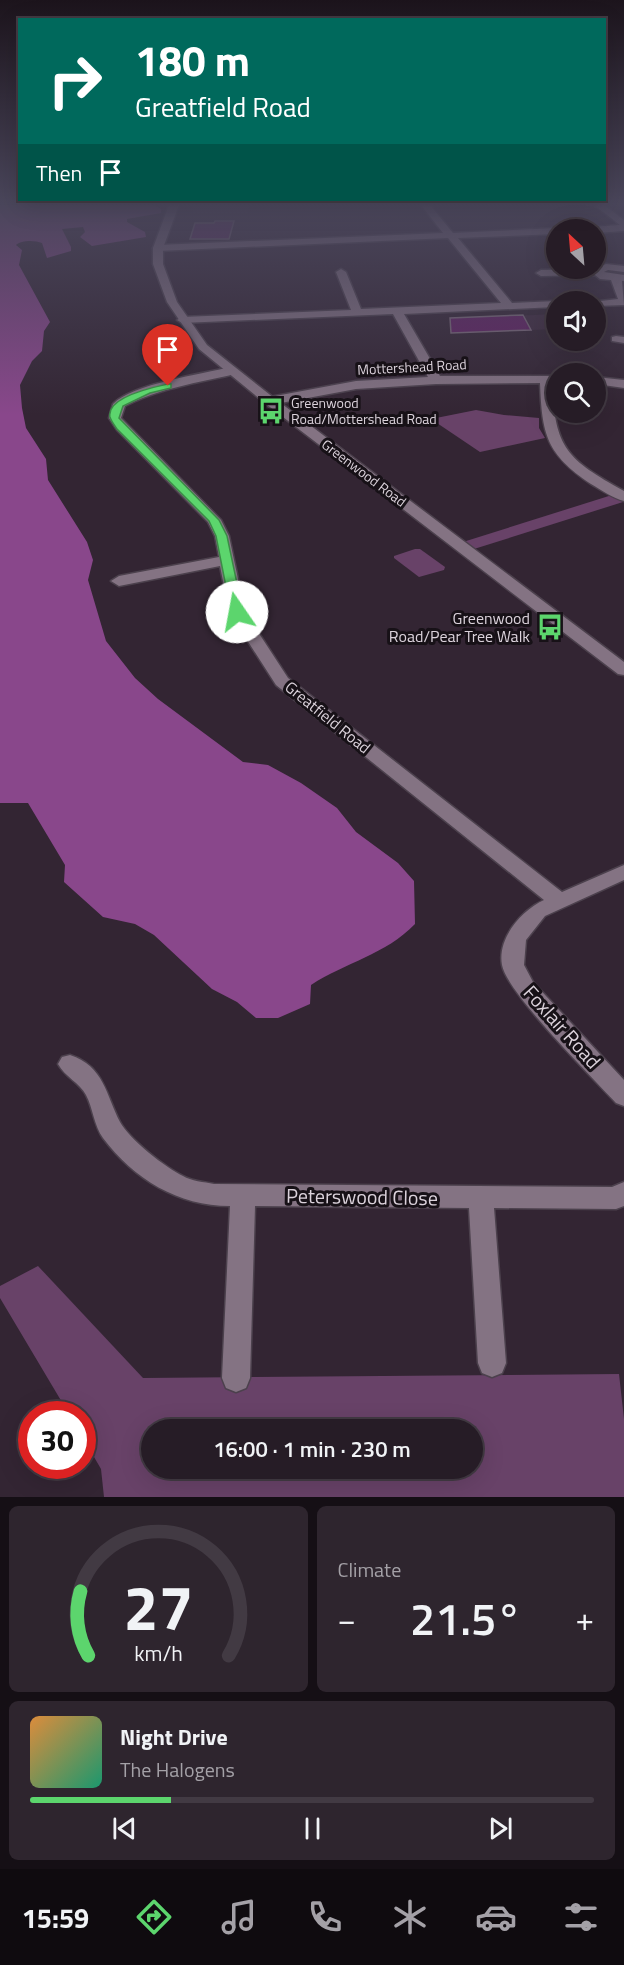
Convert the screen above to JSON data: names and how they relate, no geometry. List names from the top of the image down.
{
  "streets": {
    "street": [
      "Mottershead Road",
      "Greenwood Road",
      "Greatfield Road",
      "Foxlair Road",
      "Peterswood Close"
    ]
  },
  "crossings": [
    ["Mottershead Road", "Greenwood Road"],
    ["Greenwood Road", "Greatfield Road"],
    ["Greatfield Road", "Foxlair Road"]
  ],
  "places": {
    "bus stop": ["Greenwood Road/Mottershead Road", "Greenwood Road/Pear Tree Walk"]
  },
  "north": "top left",
  "page": {
    "turn": ["180 m", "Greatfield Road"],
    "then": "Then",
    "limit": "30",
    "trip": "16:00 · 1 min · 230 m",
    "tile": "Climate",
    "heat": ["−", "21.5°", "+"],
    "song": ["Night Drive", "The Halogens"],
    "tabs": "15:59",
    "gauge": ["27", "km/h"]
  }
}
